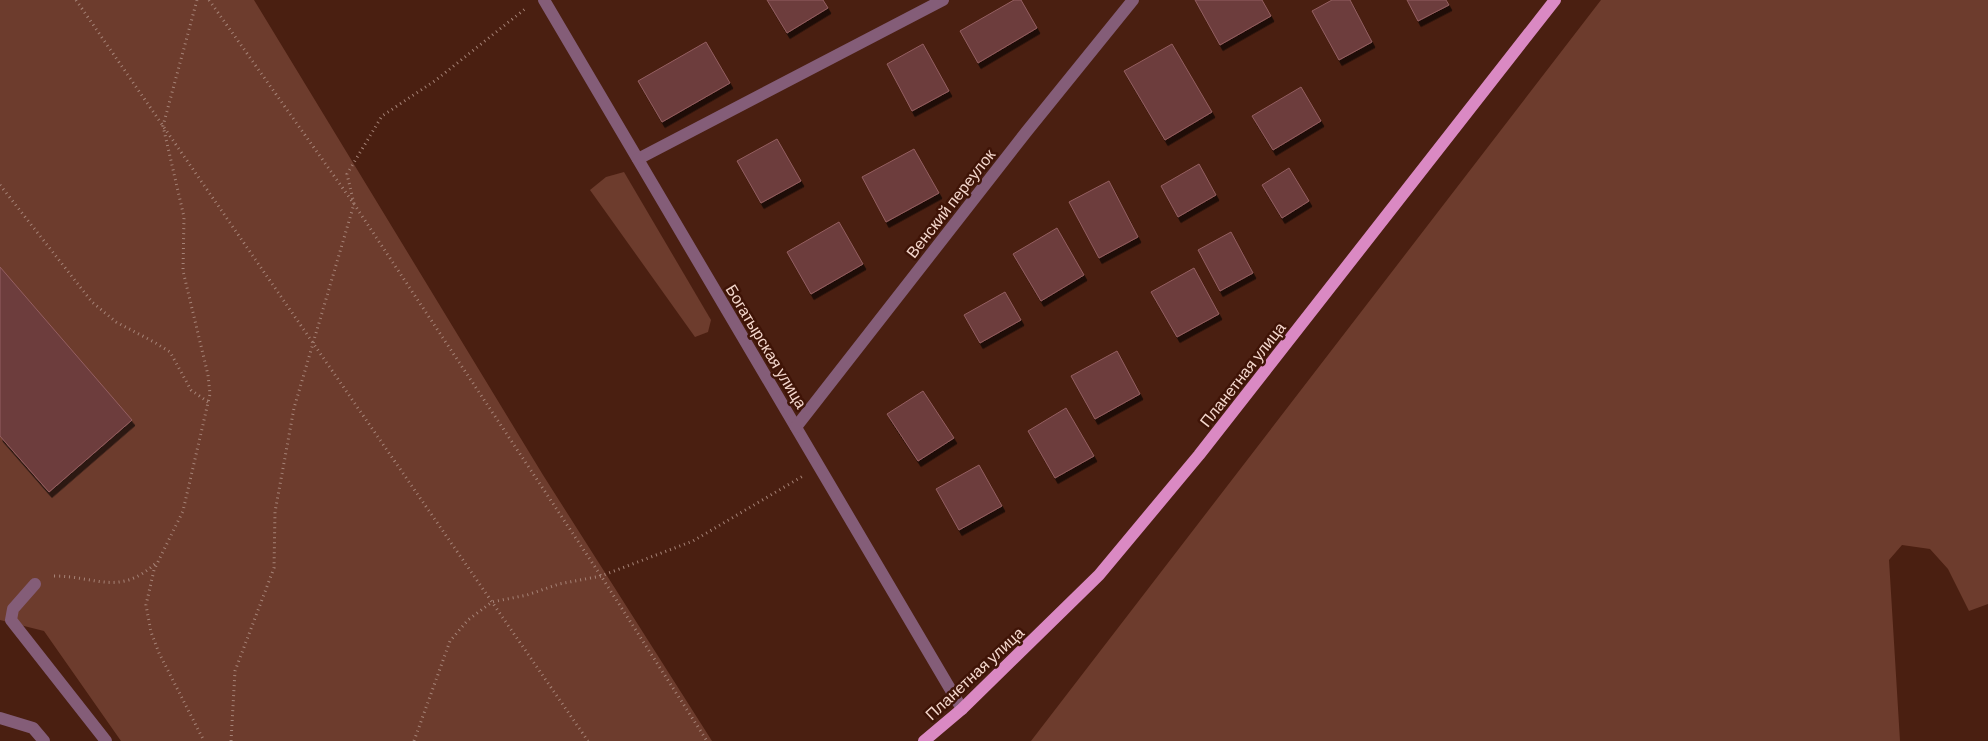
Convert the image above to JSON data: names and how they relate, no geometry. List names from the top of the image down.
{
  "streets": {
    "main road": ["Планетная улица"],
    "street": ["Венский переулок", "Богатырская улица"]
  },
  "crossings": [
    ["Венский переулок", "Богатырская улица"],
    ["Богатырская улица", "Планетная улица"]
  ]
}
